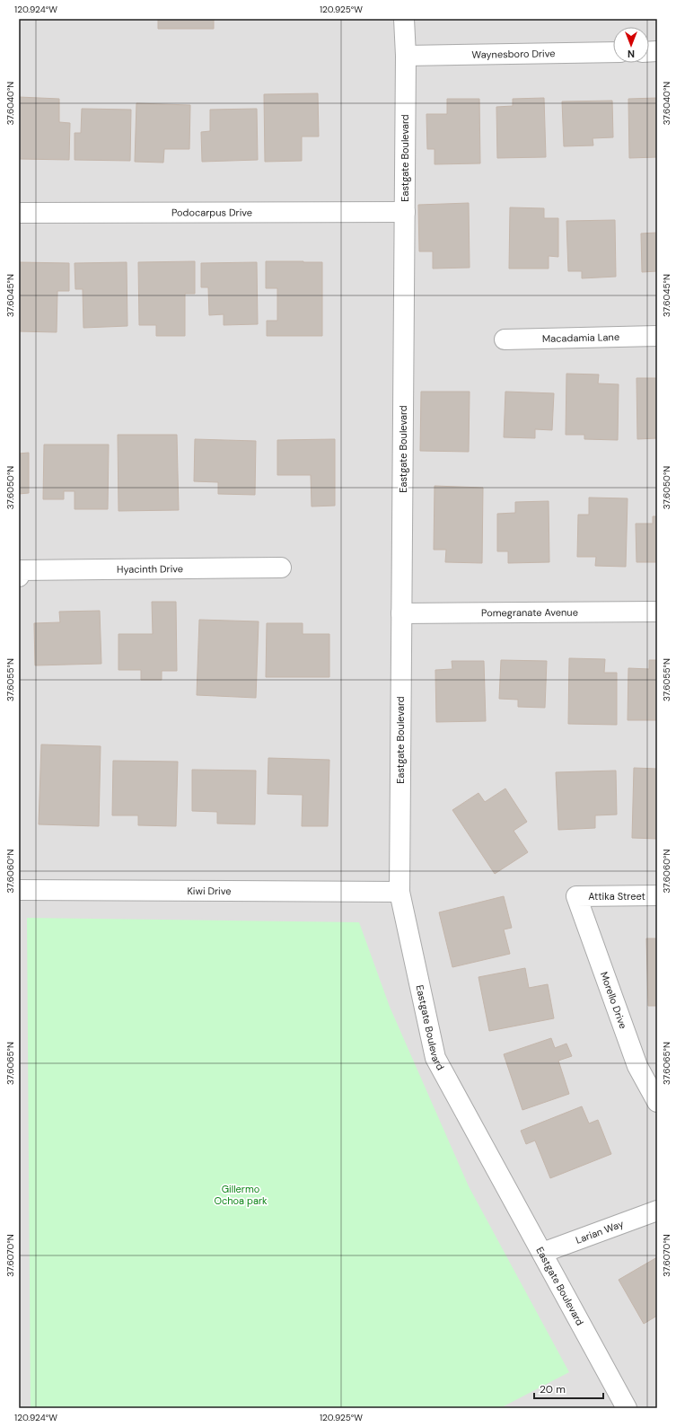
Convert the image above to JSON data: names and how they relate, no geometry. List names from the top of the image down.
{
  "streets": {
    "street": [
      "Waynesboro Drive",
      "Eastgate Boulevard",
      "Podocarpus Drive",
      "Macadamia Lane",
      "Hyacinth Drive",
      "Pomegranate Avenue",
      "Kiwi Drive",
      "Attika Street",
      "Morello Drive",
      "Larian Way"
    ]
  },
  "crossings": [
    ["Waynesboro Drive", "Eastgate Boulevard"],
    ["Eastgate Boulevard", "Podocarpus Drive"],
    ["Eastgate Boulevard", "Pomegranate Avenue"],
    ["Eastgate Boulevard", "Kiwi Drive"],
    ["Eastgate Boulevard", "Larian Way"],
    ["Attika Street", "Morello Drive"]
  ],
  "parks": ["Gillermo Ochoa park"],
  "scale_bar": "20 m",
  "north": "bottom",
  "coordinates": [
    "120.924°W",
    "120.925°W",
    "37.6040°N",
    "37.6045°N",
    "37.6050°N",
    "37.6055°N",
    "37.6060°N",
    "37.6065°N",
    "37.6070°N"
  ]
}
